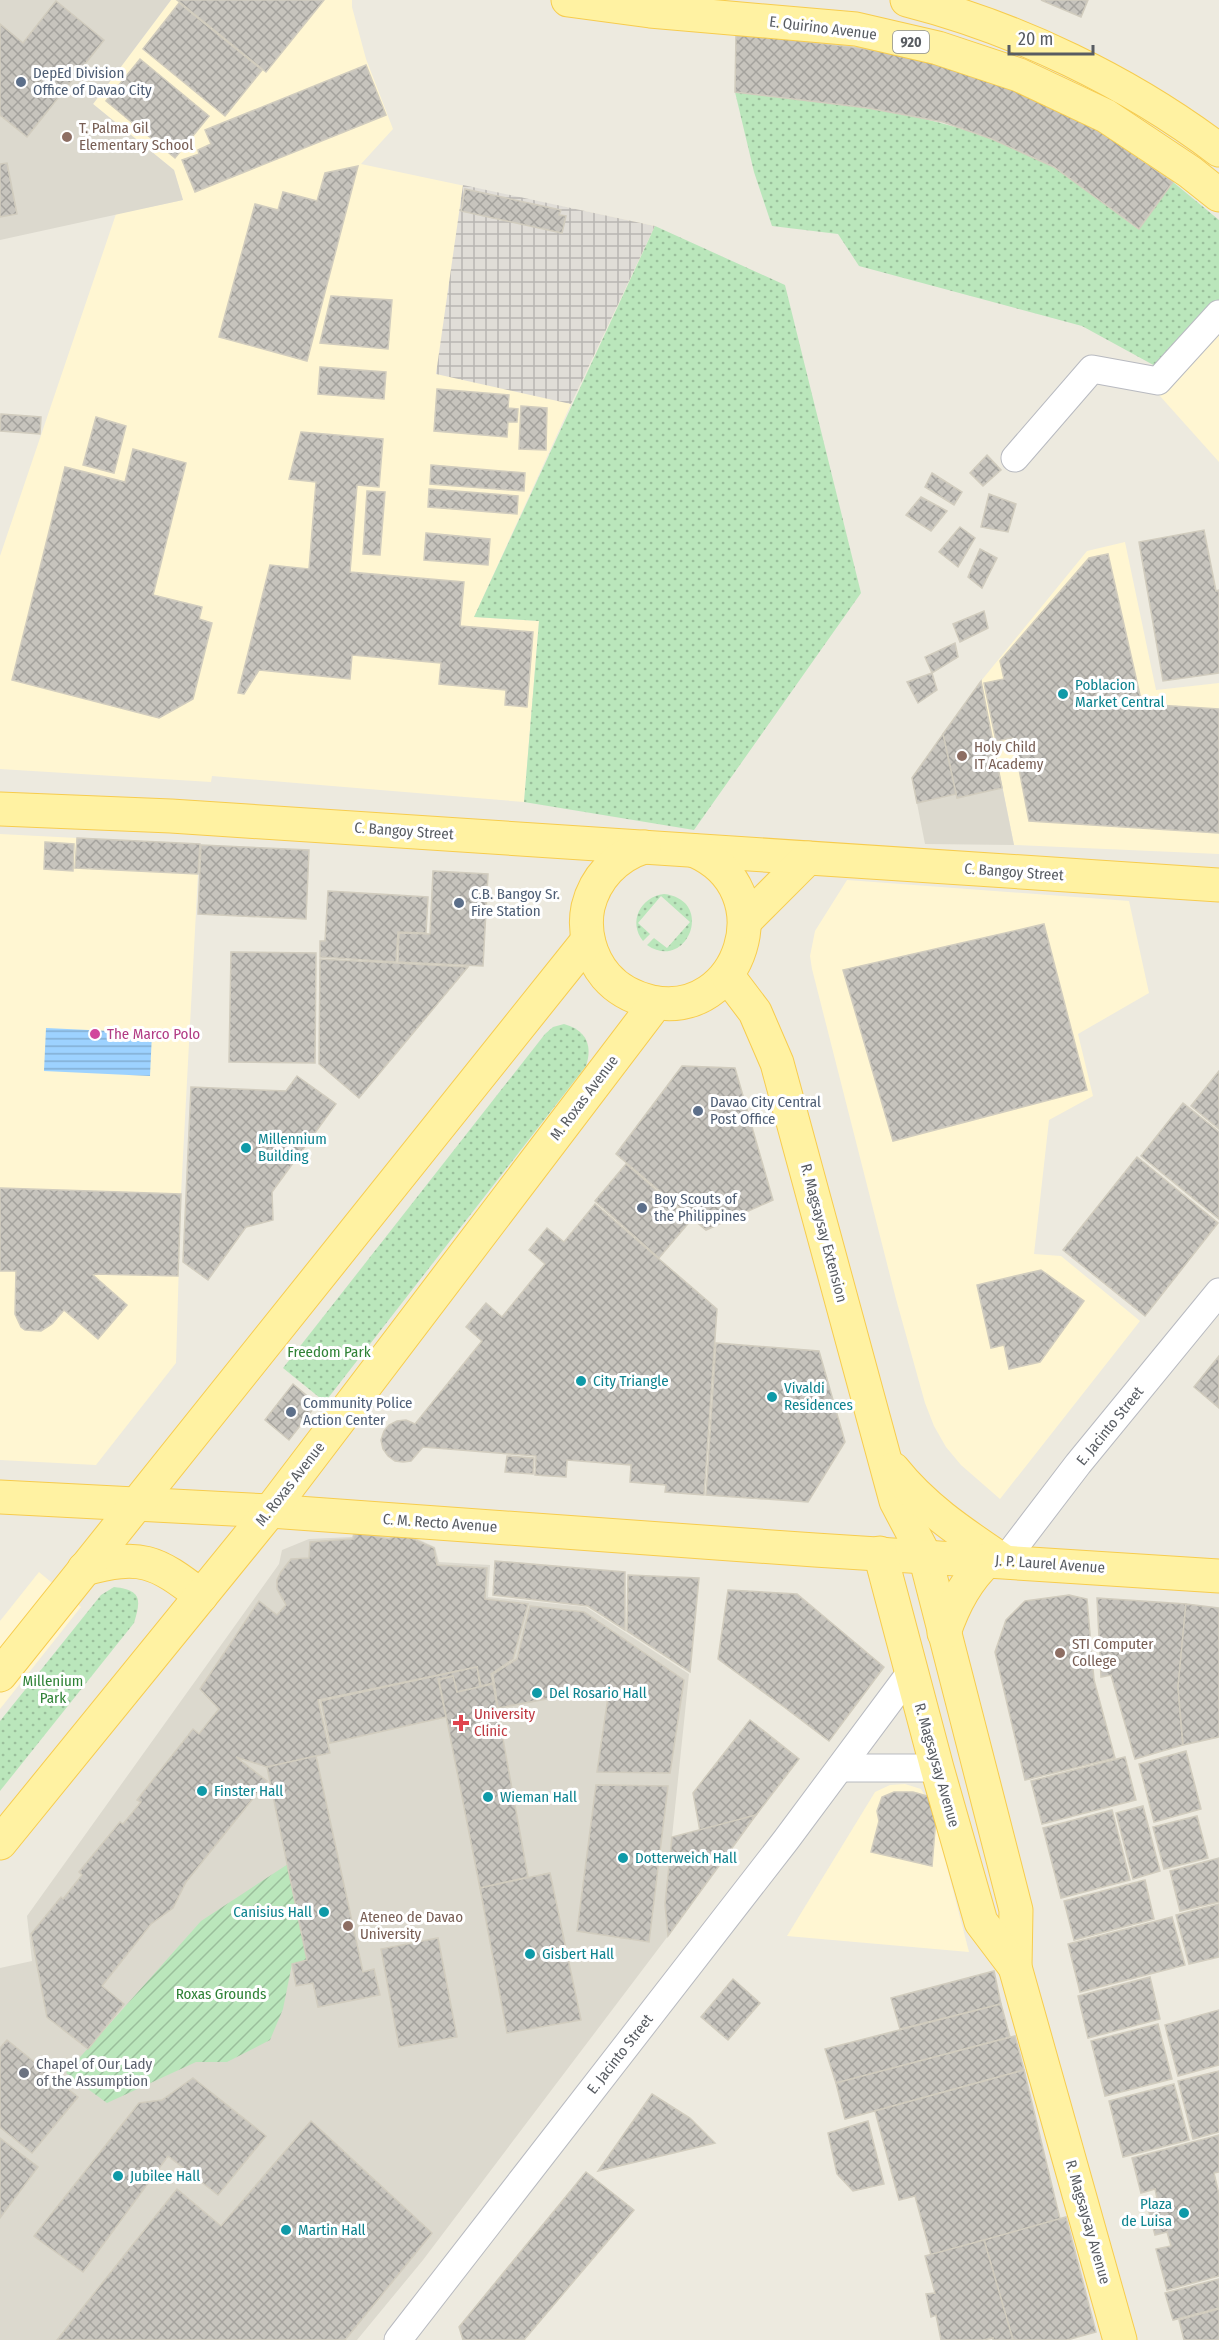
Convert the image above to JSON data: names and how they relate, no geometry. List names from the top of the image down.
{
  "streets": {
    "main road": [
      "E. Quirino Avenue",
      "920",
      "C. Bangoy Street",
      "M. Roxas Avenue",
      "R. Magsaysay Extension",
      "C. M. Recto Avenue",
      "J. P. Laurel Avenue",
      "R. Magsaysay Avenue"
    ],
    "street": ["E. Jacinto Street"]
  },
  "crossings": [
    ["C. Bangoy Street", "M. Roxas Avenue"],
    ["C. Bangoy Street", "R. Magsaysay Extension"],
    ["M. Roxas Avenue", "R. Magsaysay Extension"],
    ["M. Roxas Avenue", "C. M. Recto Avenue"],
    ["R. Magsaysay Extension", "J. P. Laurel Avenue"],
    ["R. Magsaysay Extension", "R. Magsaysay Avenue"],
    ["E. Jacinto Street", "J. P. Laurel Avenue"],
    ["E. Jacinto Street", "R. Magsaysay Avenue"],
    ["C. M. Recto Avenue", "J. P. Laurel Avenue"],
    ["C. M. Recto Avenue", "R. Magsaysay Avenue"],
    ["J. P. Laurel Avenue", "R. Magsaysay Avenue"]
  ],
  "parks": ["Freedom Park", "Millenium Park", "Roxas Grounds"],
  "places": {
    "other": [
      "DepEd Division Office of Davao City",
      "T. Palma Gil Elementary School",
      "Poblacion Market Central",
      "Holy Child IT Academy",
      "C.B. Bangoy Sr. Fire Station",
      "The Marco Polo",
      "Davao City Central Post Office",
      "Millennium Building",
      "Boy Scouts of the Philippines",
      "City Triangle",
      "Vivaldi Residences",
      "Community Police Action Center",
      "STI Computer College",
      "Del Rosario Hall",
      "Finster Hall",
      "Wieman Hall",
      "Dotterweich Hall",
      "Canisius Hall",
      "Ateneo de Davao University",
      "Gisbert Hall",
      "Chapel of Our Lady of the Assumption",
      "Jubilee Hall",
      "Plaza de Luisa",
      "Martin Hall"
    ],
    "health": ["University Clinic"]
  },
  "scale_bar": "20 m"
}
